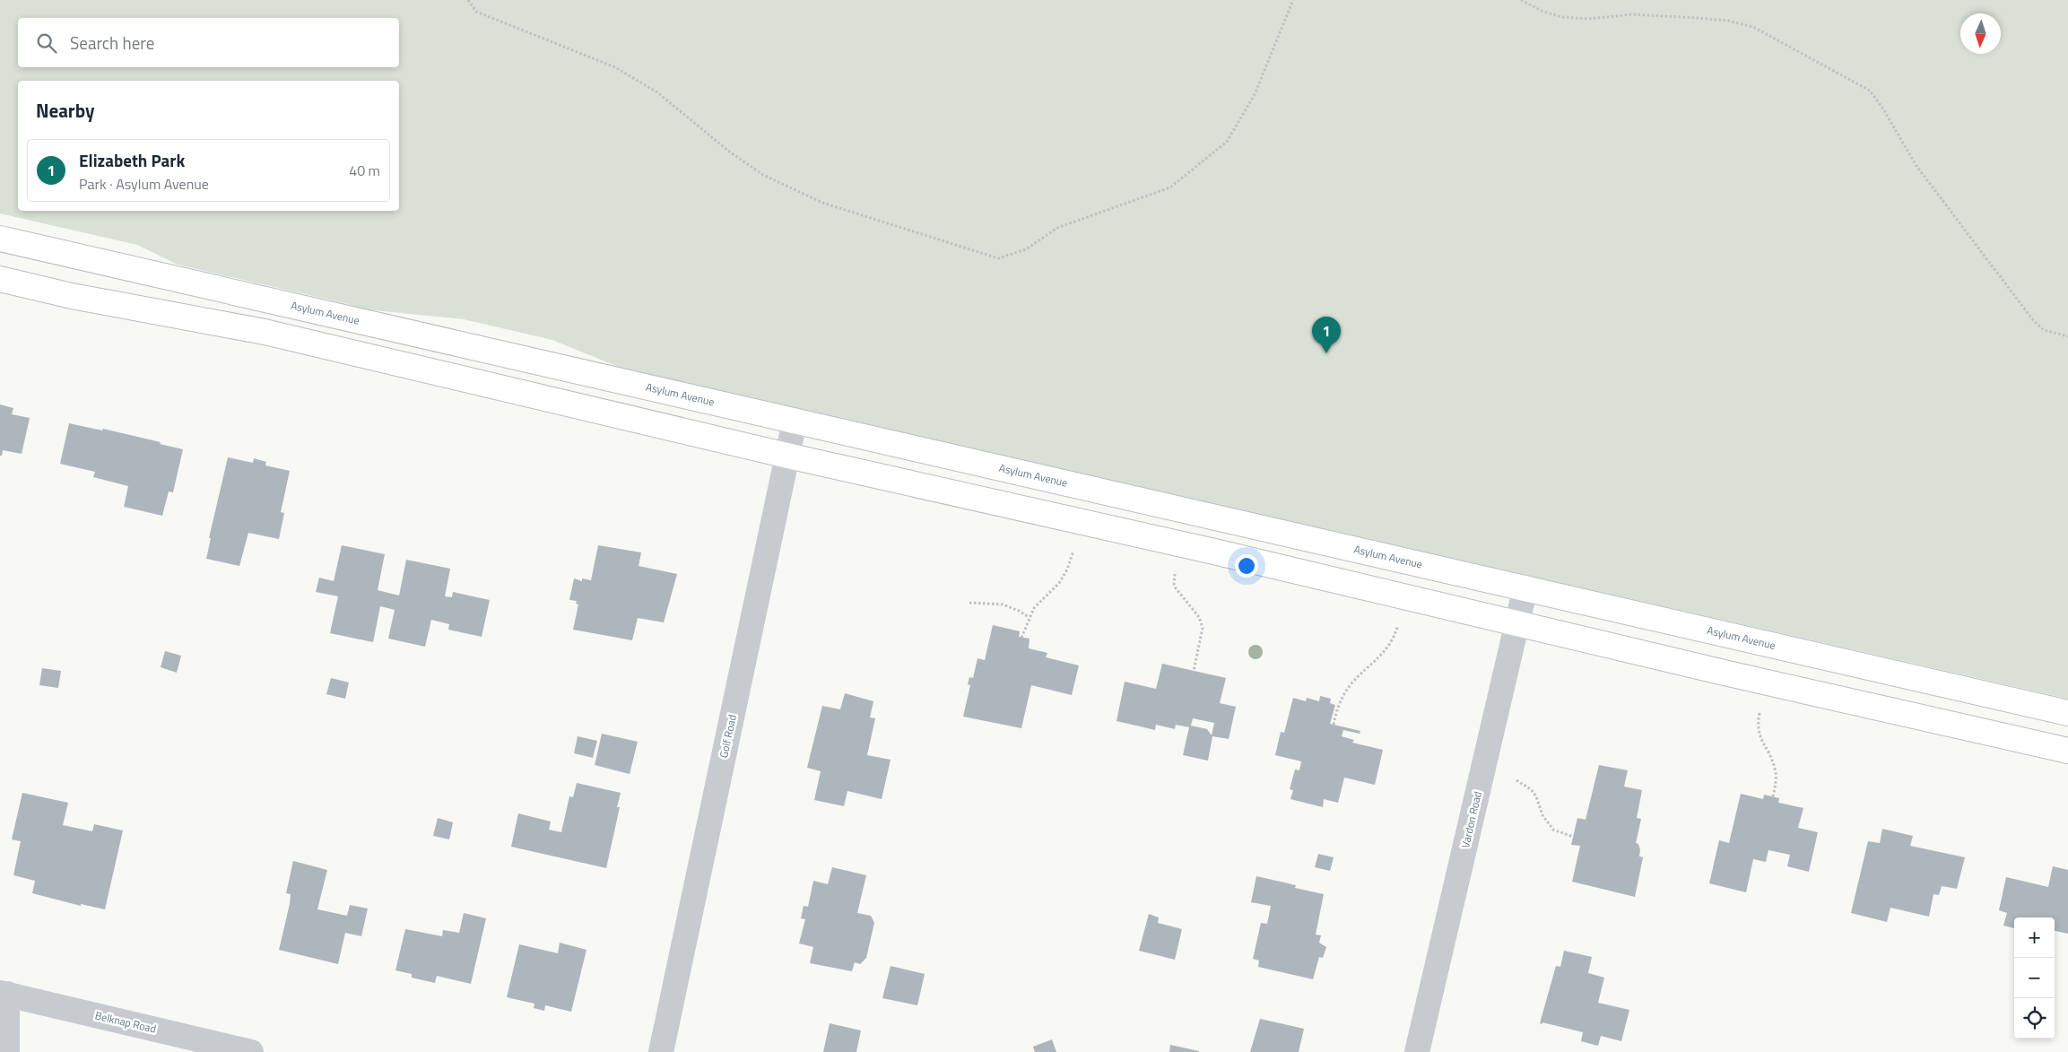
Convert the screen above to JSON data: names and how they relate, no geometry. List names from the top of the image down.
{
  "streets": {
    "main road": ["Asylum Avenue"],
    "street": ["Golf Road", "Vardon Road", "Belknap Road"]
  },
  "crossings": [
    ["Asylum Avenue", "Golf Road"],
    ["Asylum Avenue", "Vardon Road"]
  ],
  "north": "bottom",
  "page": {
    "search": "Search here",
    "heading": "Nearby",
    "list": [
      {
        "mark": "1",
        "name": "Elizabeth Park",
        "note": "Park · Asylum Avenue",
        "value": "40 m"
      }
    ],
    "pins": "1",
    "map_buttons": ["+", "−"]
  }
}
